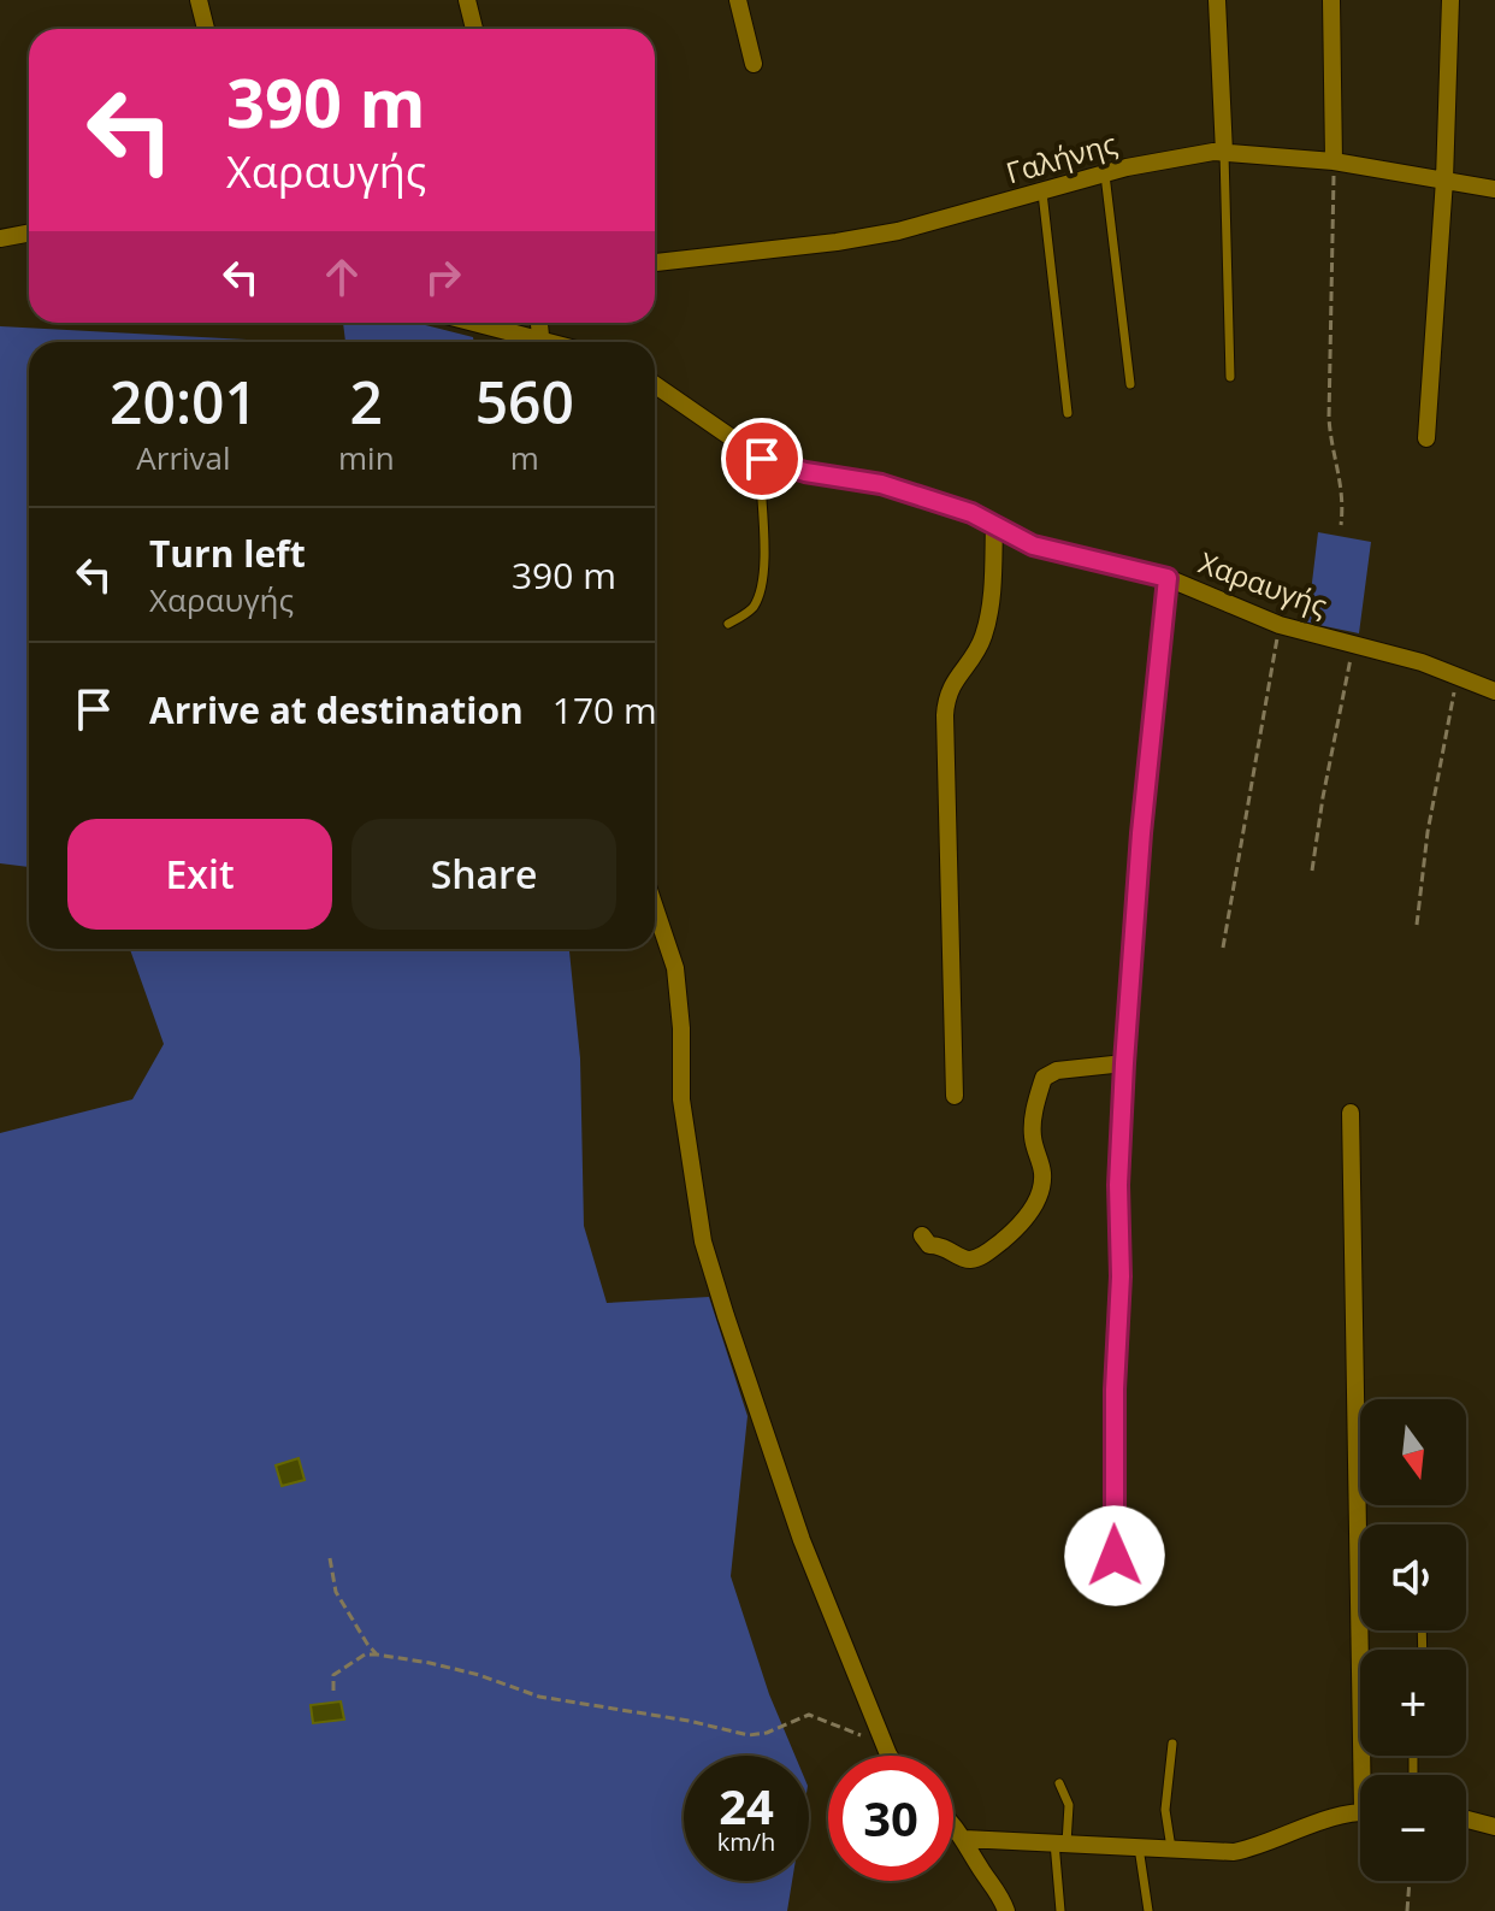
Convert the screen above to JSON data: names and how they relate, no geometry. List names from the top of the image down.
{
  "streets": {
    "street": ["Γαλήνης", "Χαραυγής"]
  },
  "north": "bottom",
  "page": {
    "turn": ["390 m", "Χαραυγής"],
    "eta": [
      "20:01",
      "Arrival",
      "2",
      "min",
      "560",
      "m"
    ],
    "list": [
      {
        "name": "Turn left",
        "note": "Χαραυγής",
        "value": "390 m"
      },
      {
        "name": "Arrive at destination",
        "value": "170 m"
      }
    ],
    "buttons": ["Exit", "Share"],
    "map_buttons": ["+", "−"],
    "speed": "24 km/h",
    "limit": "30"
  }
}
